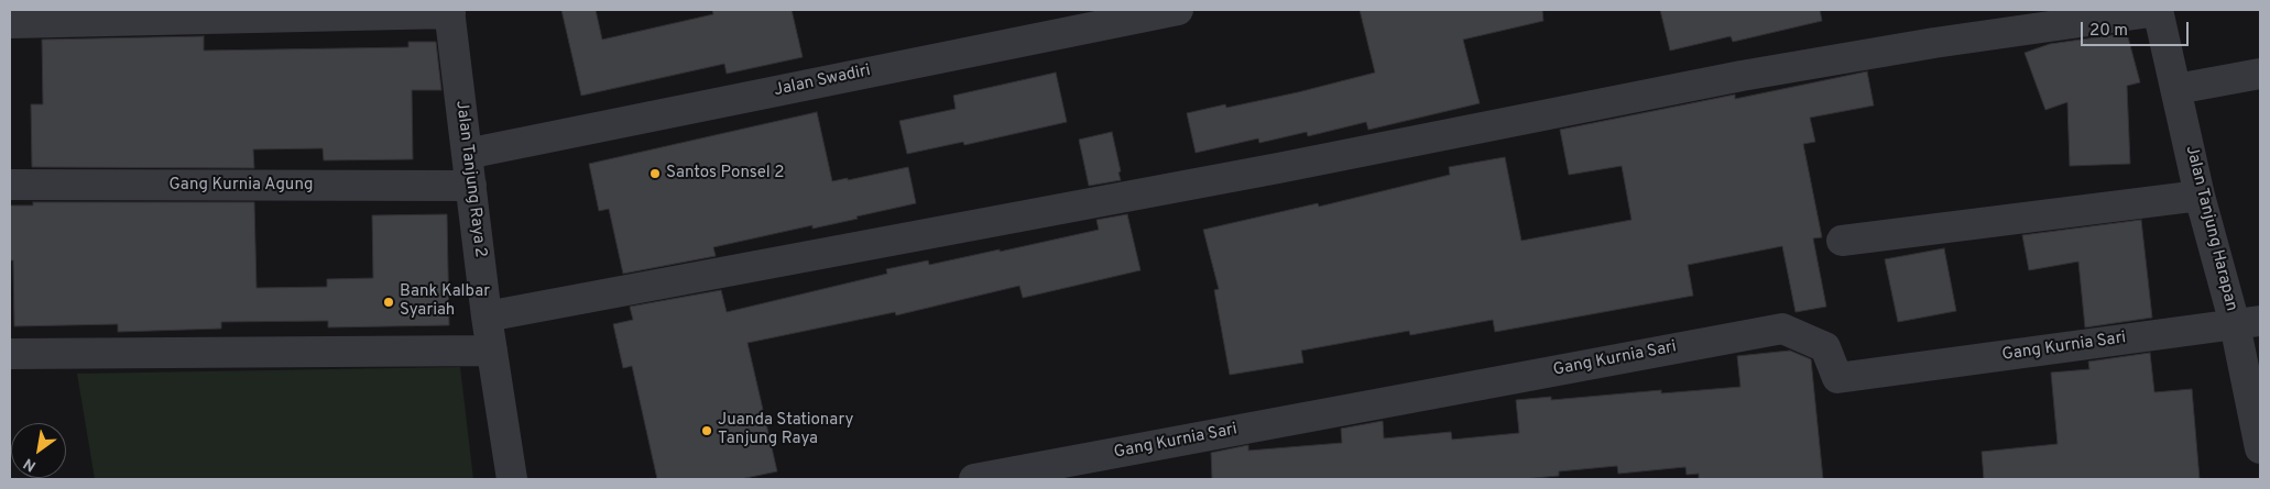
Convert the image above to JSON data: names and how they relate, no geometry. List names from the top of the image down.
{
  "streets": {
    "street": [
      "Jalan Swadiri",
      "Jalan Tanjung Raya 2",
      "Gang Kurnia Agung",
      "Jalan Tanjung Harapan",
      "Gang Kurnia Sari"
    ]
  },
  "crossings": [
    ["Jalan Swadiri", "Jalan Tanjung Raya 2"],
    ["Jalan Tanjung Raya 2", "Gang Kurnia Agung"],
    ["Jalan Tanjung Harapan", "Gang Kurnia Sari"]
  ],
  "places": ["Santos Ponsel 2", "Bank Kalbar Syariah", "Juanda Stationary Tanjung Raya"],
  "scale_bar": "20 m",
  "north": "bottom left"
}
